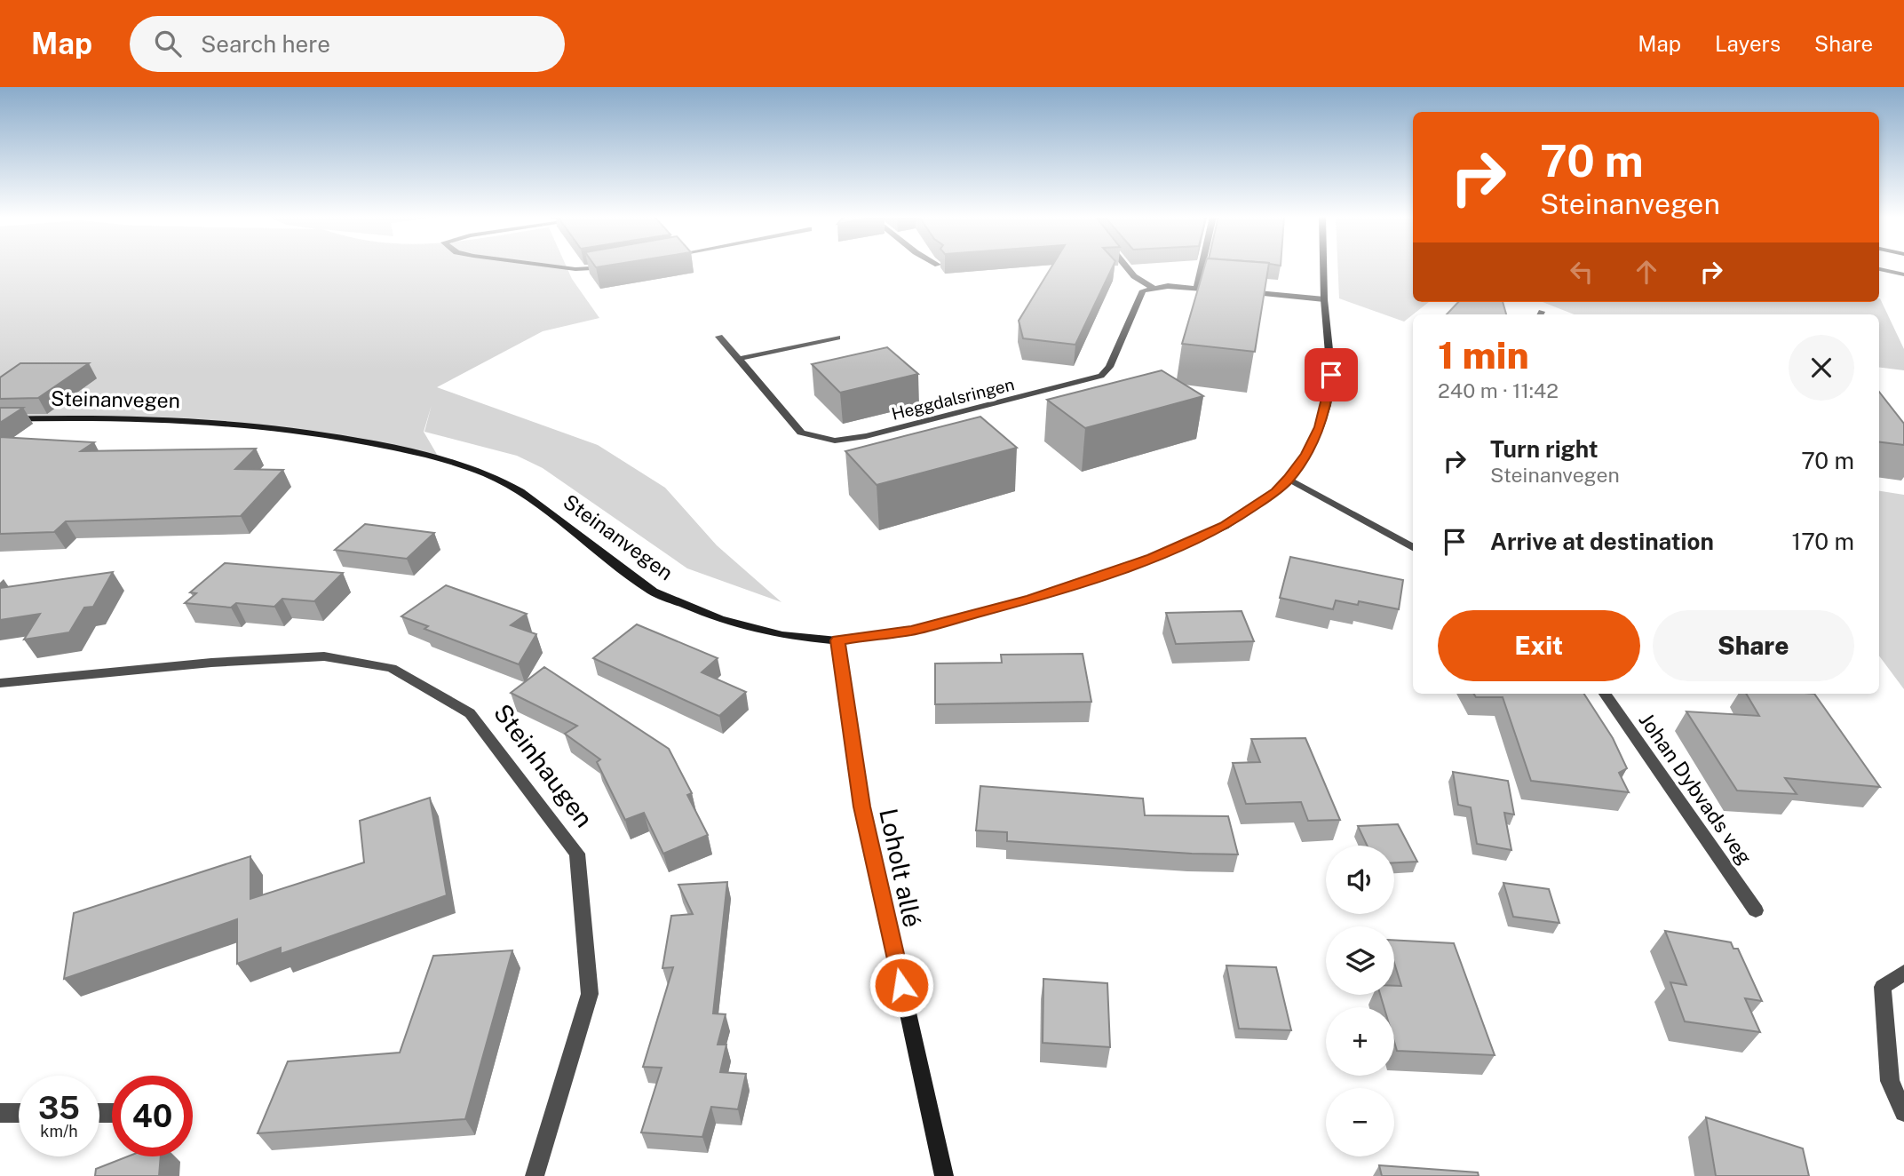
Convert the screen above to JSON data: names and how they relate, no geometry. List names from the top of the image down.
{
  "streets": {
    "main road": ["Steinanvegen", "Loholt allé"],
    "street": ["Heggdalsringen", "Steinhaugen", "Johan Dybvads veg"]
  },
  "crossings": [
    ["Steinanvegen", "Loholt allé"]
  ],
  "page": {
    "header": "Map",
    "search": "Search here",
    "nav": ["Map", "Layers", "Share"],
    "turn": ["70 m", "Steinanvegen"],
    "heading": ["1 min", "240 m · 11:42"],
    "list": [
      {
        "name": "Turn right",
        "note": "Steinanvegen",
        "value": "70 m"
      },
      {
        "name": "Arrive at destination",
        "value": "170 m"
      }
    ],
    "buttons": ["Exit", "Share"],
    "map_buttons": ["+", "−"],
    "speed": "35 km/h",
    "limit": "40"
  }
}
